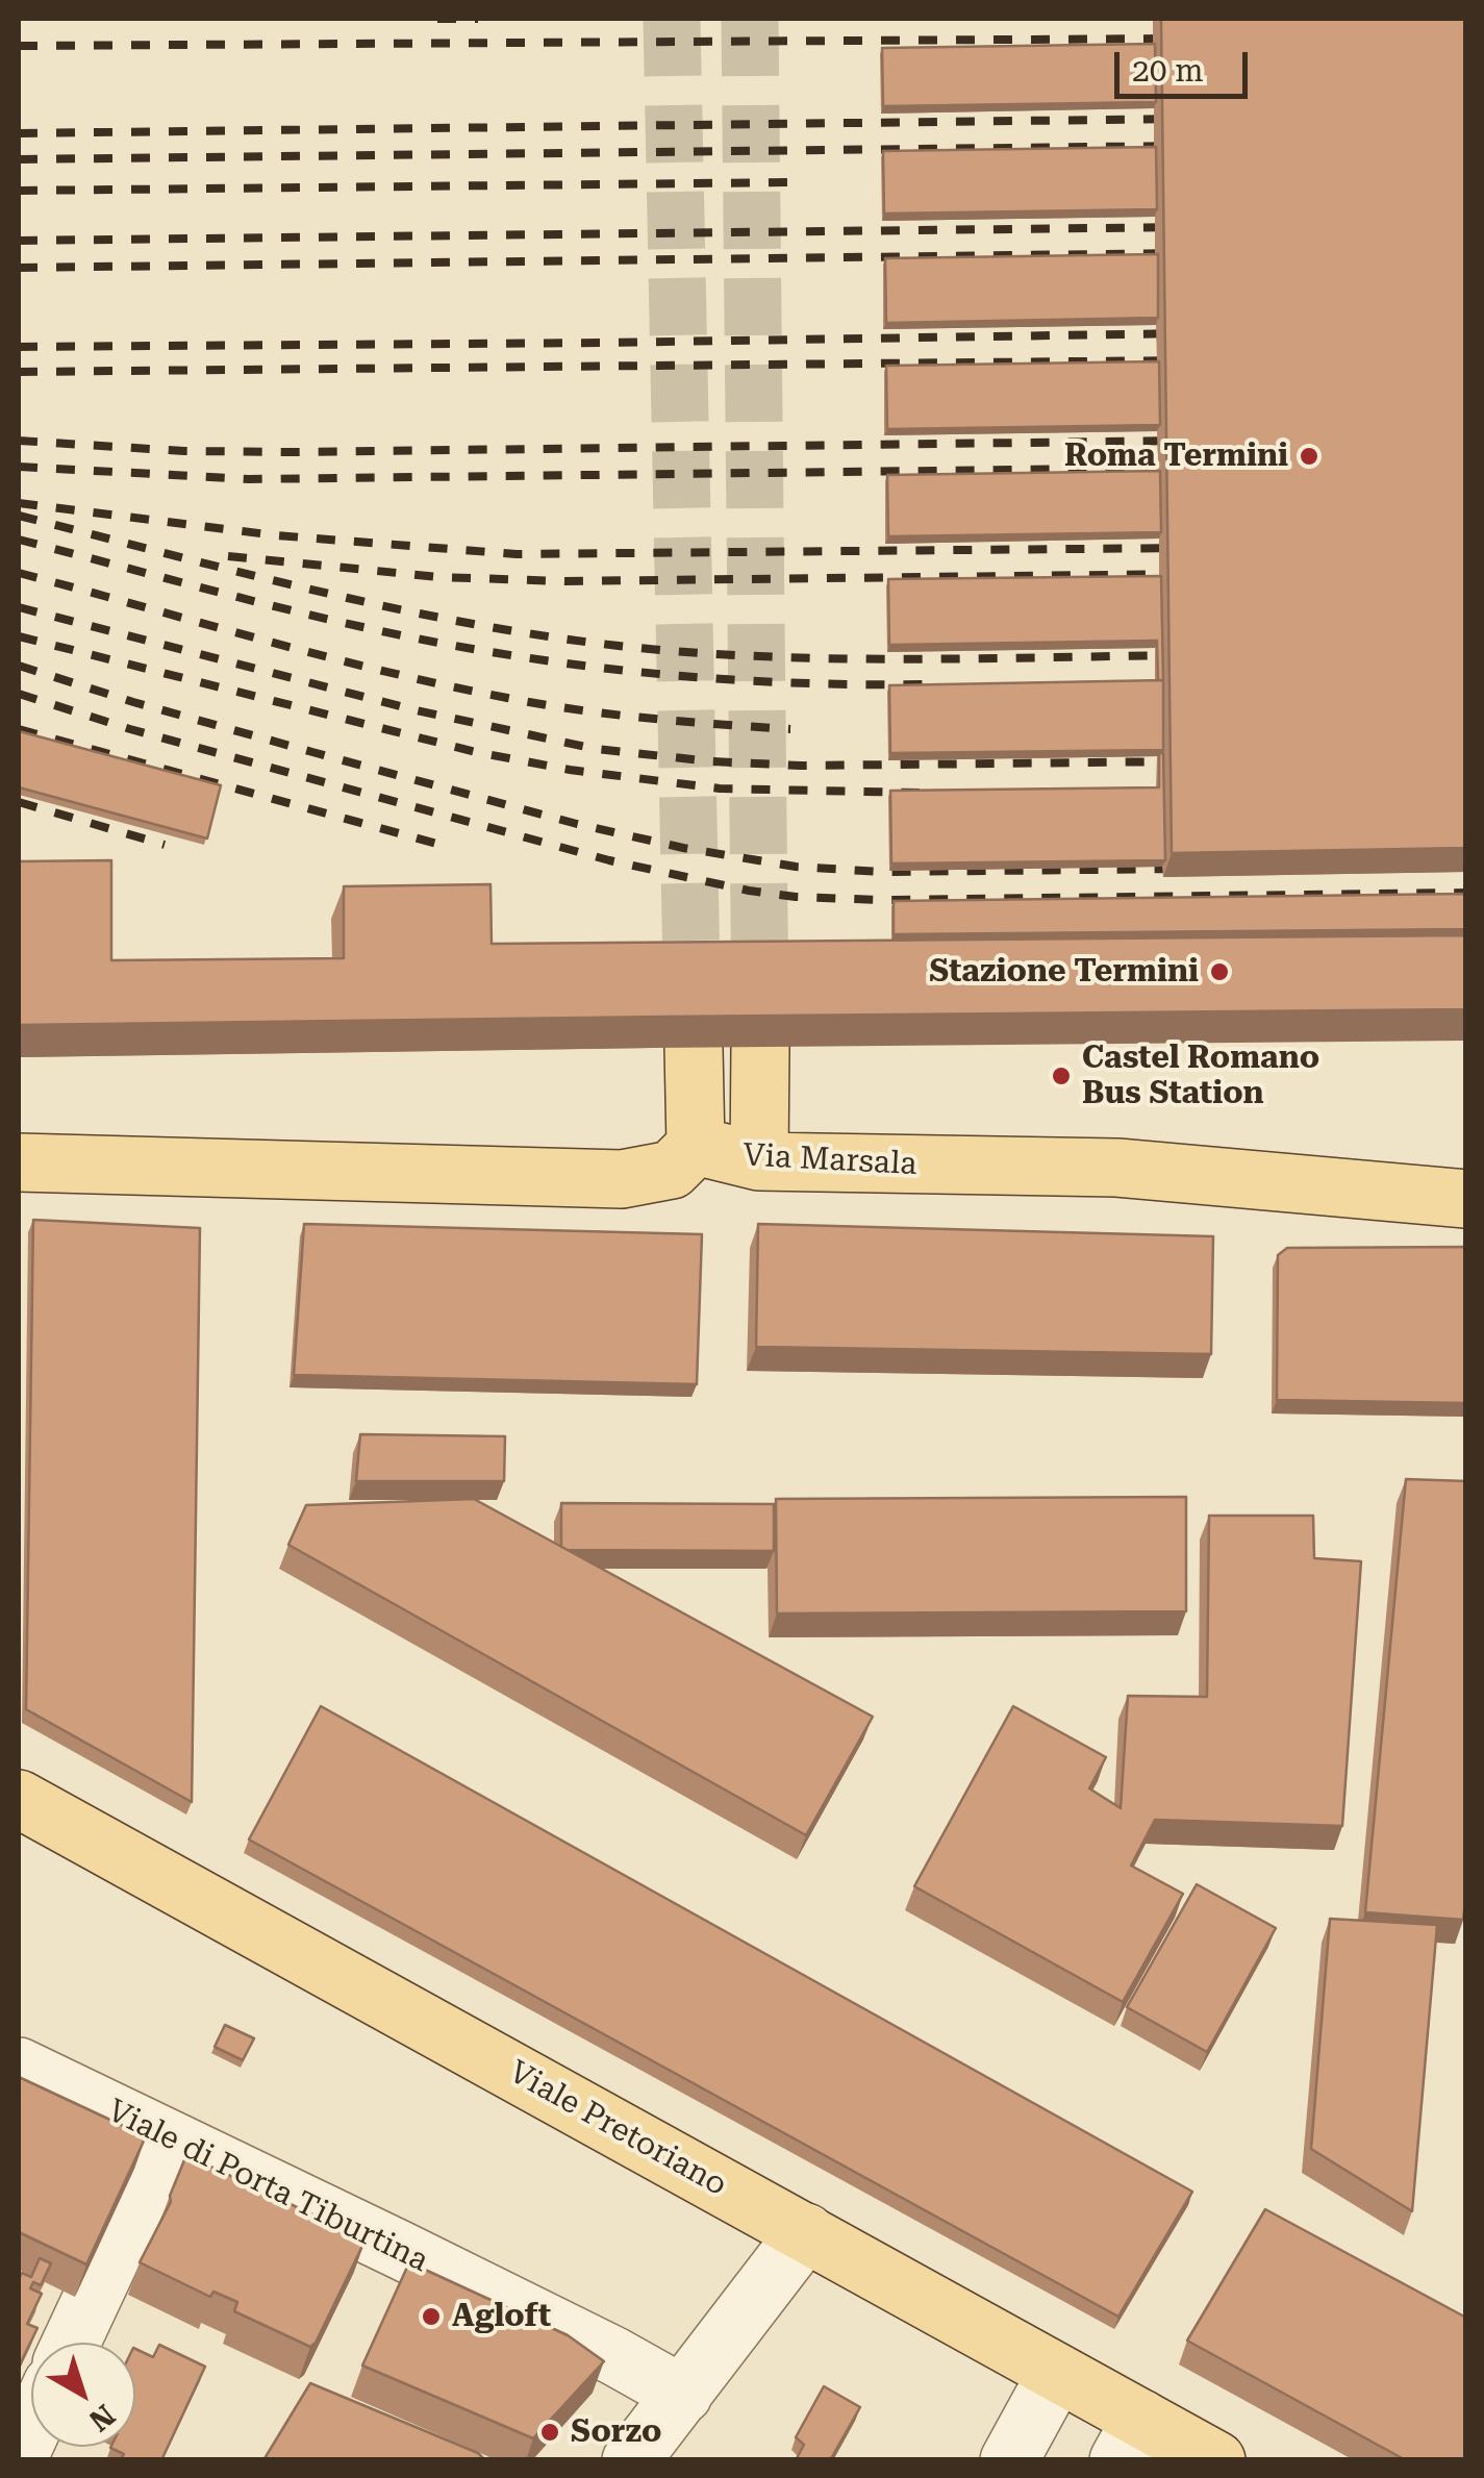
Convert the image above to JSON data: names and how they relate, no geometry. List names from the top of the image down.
{
  "streets": {
    "main road": ["Via Marsala", "Viale Pretoriano"],
    "street": ["Viale di Porta Tiburtina"]
  },
  "places": [
    "Roma Termini",
    "Stazione Termini",
    "Castel Romano Bus Station",
    "Agloft",
    "Sorzo"
  ],
  "scale_bar": "20 m",
  "north": "bottom right"
}
